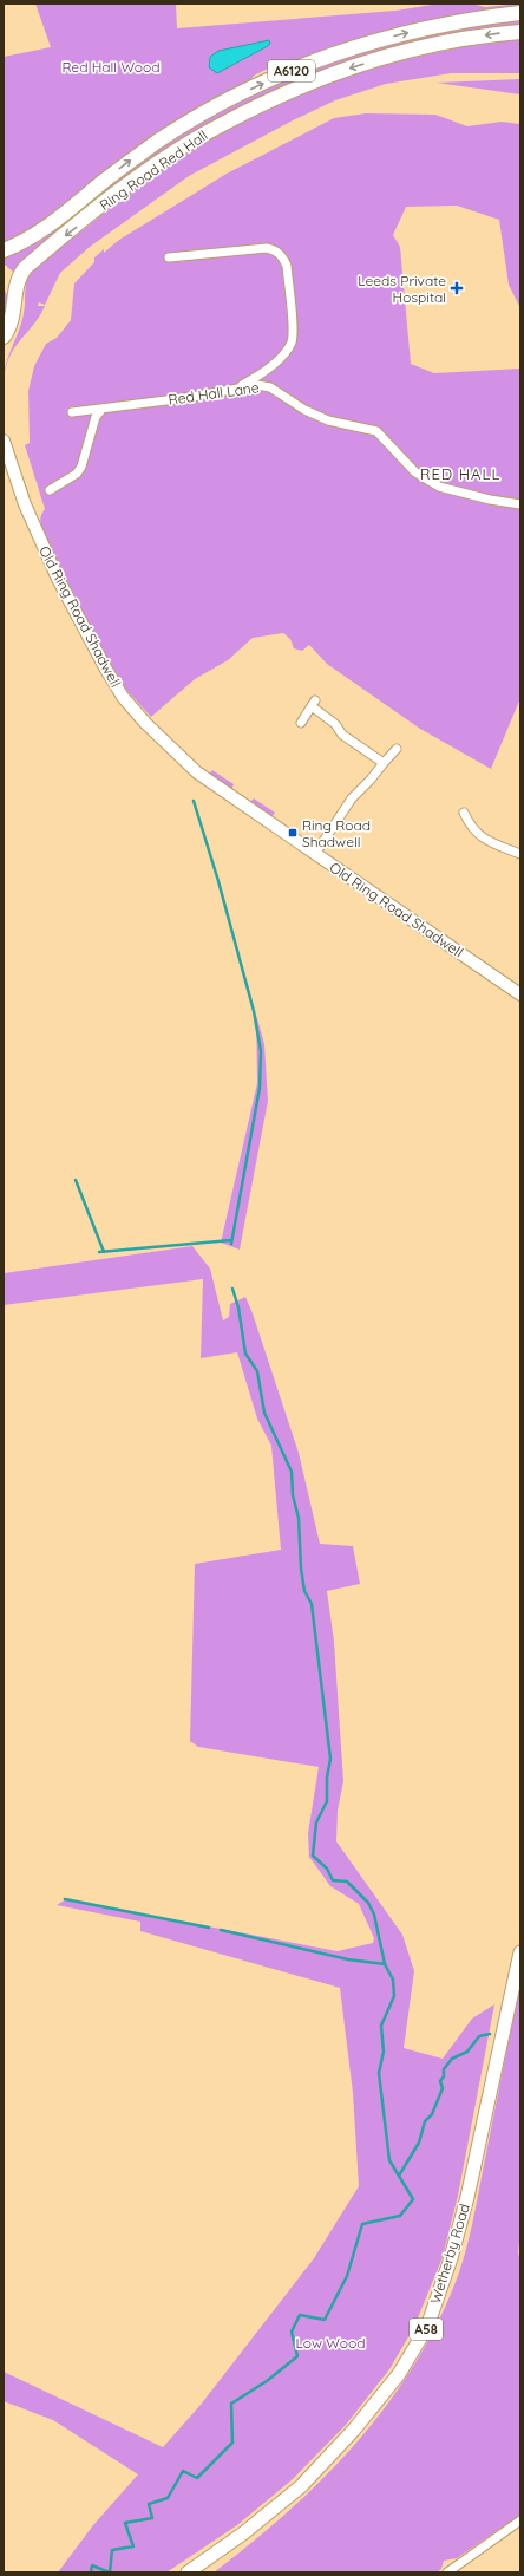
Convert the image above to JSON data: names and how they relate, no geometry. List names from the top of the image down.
{
  "streets": {
    "highway": ["A6120", "Ring Road Red Hall"],
    "main road": ["Old Ring Road Shadwell", "Wetherby Road", "A58"],
    "street": ["Red Hall Lane"]
  },
  "districts": ["RED HALL"],
  "parks": ["Red Hall Wood", "Low Wood"],
  "places": {
    "health": ["Leeds Private Hospital"],
    "transit": ["Ring Road Shadwell"]
  }
}
